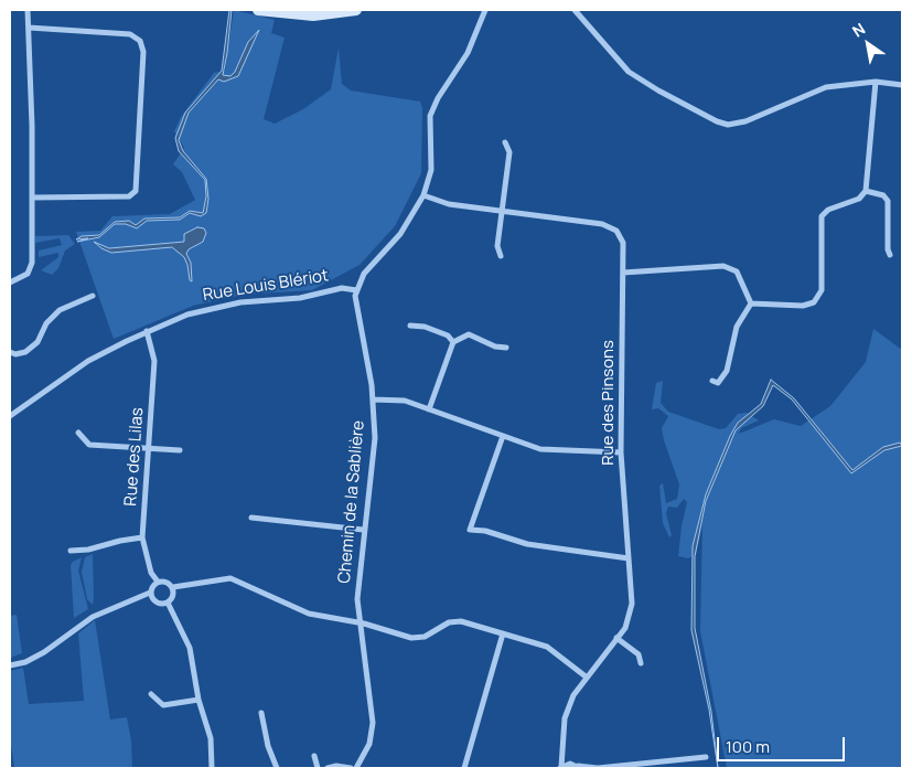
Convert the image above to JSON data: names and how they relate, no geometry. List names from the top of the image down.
{
  "streets": {
    "street": [
      "Rue Louis Blériot",
      "Rue des Pinsons",
      "Rue des Lilas",
      "Chemin de la Sablière"
    ]
  },
  "crossings": [
    ["Rue Louis Blériot", "Rue des Lilas"],
    ["Rue Louis Blériot", "Chemin de la Sablière"]
  ],
  "scale_bar": "100 m",
  "north": "top left"
}
